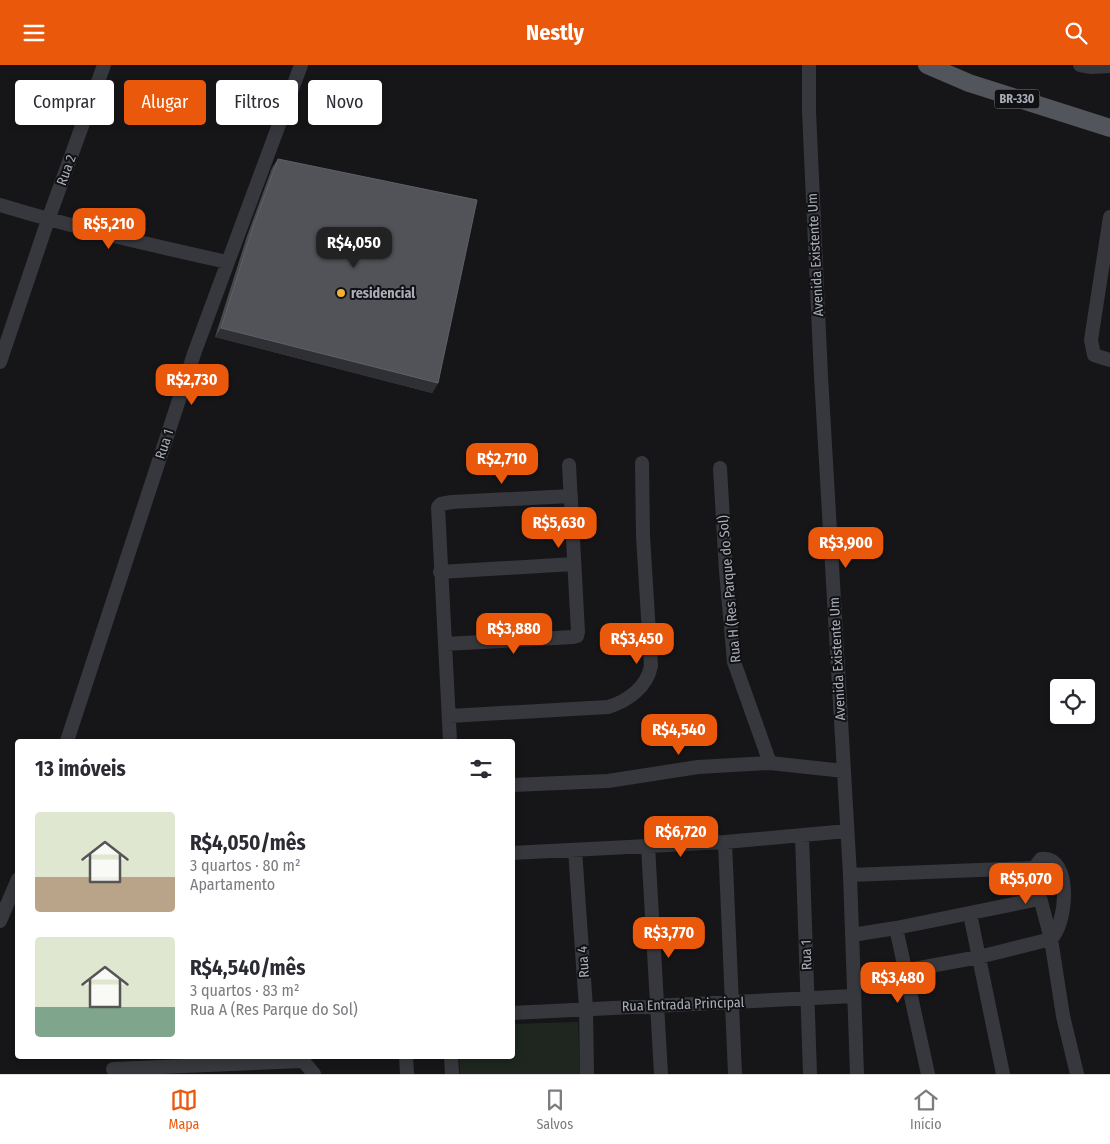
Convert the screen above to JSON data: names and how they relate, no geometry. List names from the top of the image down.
{
  "streets": {
    "main road": ["BR-330"],
    "street": [
      "Rua 2",
      "Avenida Existente Um",
      "Rua 1",
      "Rua H (Res Parque do Sol)",
      "Rua 4",
      "Rua Entrada Principal"
    ]
  },
  "crossings": [
    ["Avenida Existente Um", "Rua Entrada Principal"],
    ["Rua 1", "Rua Entrada Principal"],
    ["Rua 4", "Rua Entrada Principal"]
  ],
  "places": ["residencial"],
  "page": {
    "header": "Nestly",
    "chip": [
      "Comprar",
      "Alugar",
      "Filtros",
      "Novo"
    ],
    "price": [
      "R$5,210",
      "R$4,050",
      "R$2,730",
      "R$2,710",
      "R$5,630",
      "R$3,900",
      "R$3,880",
      "R$3,450",
      "R$4,540",
      "R$6,720",
      "R$5,070",
      "R$3,770",
      "R$3,480"
    ],
    "heading": "13 imóveis",
    "list": [
      {
        "name": "R$4,050/mês",
        "note": "3 quartos · 80 m² · Apartamento"
      },
      {
        "name": "R$4,540/mês",
        "note": "3 quartos · 83 m² · Rua A (Res Parque do Sol)"
      }
    ],
    "tabs": ["Mapa", "Salvos", "Início"]
  }
}
